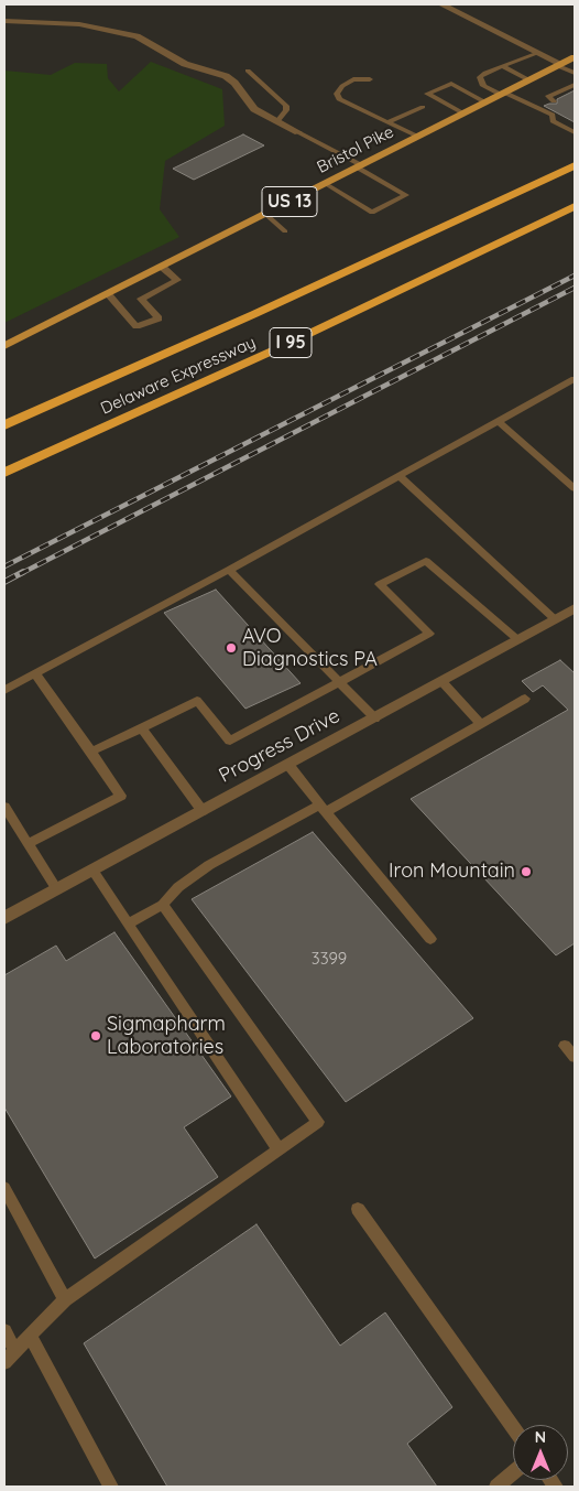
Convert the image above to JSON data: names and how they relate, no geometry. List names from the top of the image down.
{
  "streets": {
    "highway": ["I 95", "Delaware Expressway"],
    "main road": ["Bristol Pike", "US 13"],
    "street": ["Progress Drive"]
  },
  "places": ["AVO Diagnostics PA", "Iron Mountain", "Sigmapharm Laboratories"],
  "house_numbers": ["3399"],
  "north": "top"
}
